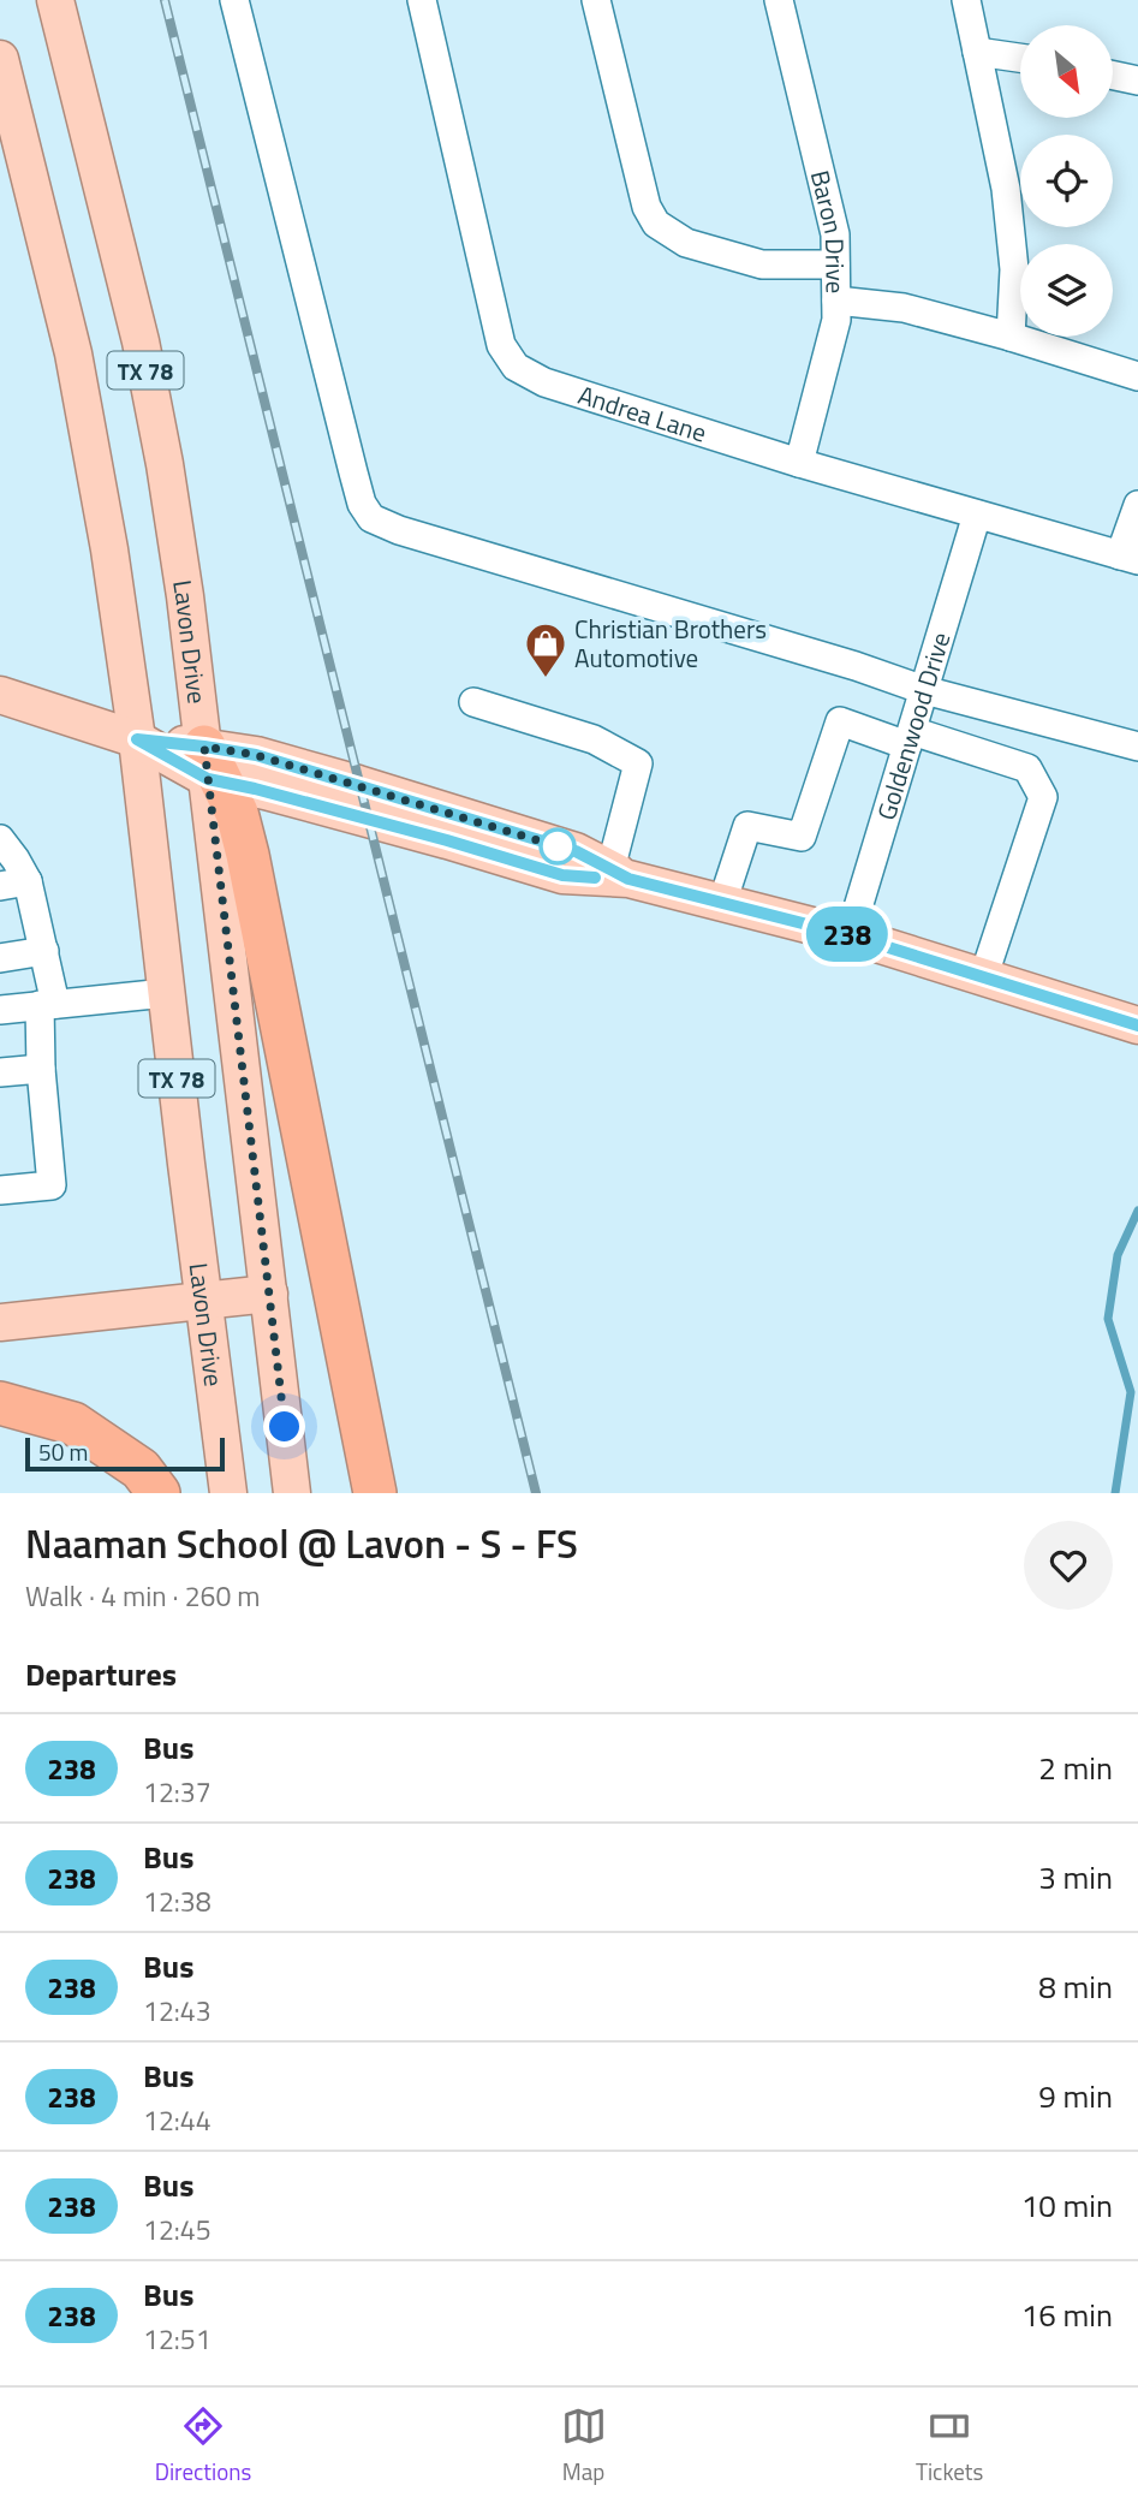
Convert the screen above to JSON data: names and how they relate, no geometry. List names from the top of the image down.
{
  "streets": {
    "main road": ["TX 78", "Lavon Drive"],
    "street": ["Baron Drive", "Andrea Lane", "Goldenwood Drive"]
  },
  "crossings": [
    ["Baron Drive", "Andrea Lane"],
    ["Andrea Lane", "Goldenwood Drive"]
  ],
  "places": {
    "shop": ["Christian Brothers Automotive"]
  },
  "lines": ["bus line 238"],
  "scale_bar": "50 m",
  "north": "bottom right",
  "page": {
    "on_map": "238",
    "scale": "50 m",
    "heading": [
      ["Naaman School @ Lavon - S - FS", "Walk · 4 min · 260 m"],
      "Departures"
    ],
    "list": [
      {
        "mark": "238",
        "name": "Bus",
        "note": "12:37",
        "value": "2 min"
      },
      {
        "mark": "238",
        "name": "Bus",
        "note": "12:38",
        "value": "3 min"
      },
      {
        "mark": "238",
        "name": "Bus",
        "note": "12:43",
        "value": "8 min"
      },
      {
        "mark": "238",
        "name": "Bus",
        "note": "12:44",
        "value": "9 min"
      },
      {
        "mark": "238",
        "name": "Bus",
        "note": "12:45",
        "value": "10 min"
      },
      {
        "mark": "238",
        "name": "Bus",
        "note": "12:51",
        "value": "16 min"
      }
    ],
    "tabs": ["Directions", "Map", "Tickets"]
  }
}
